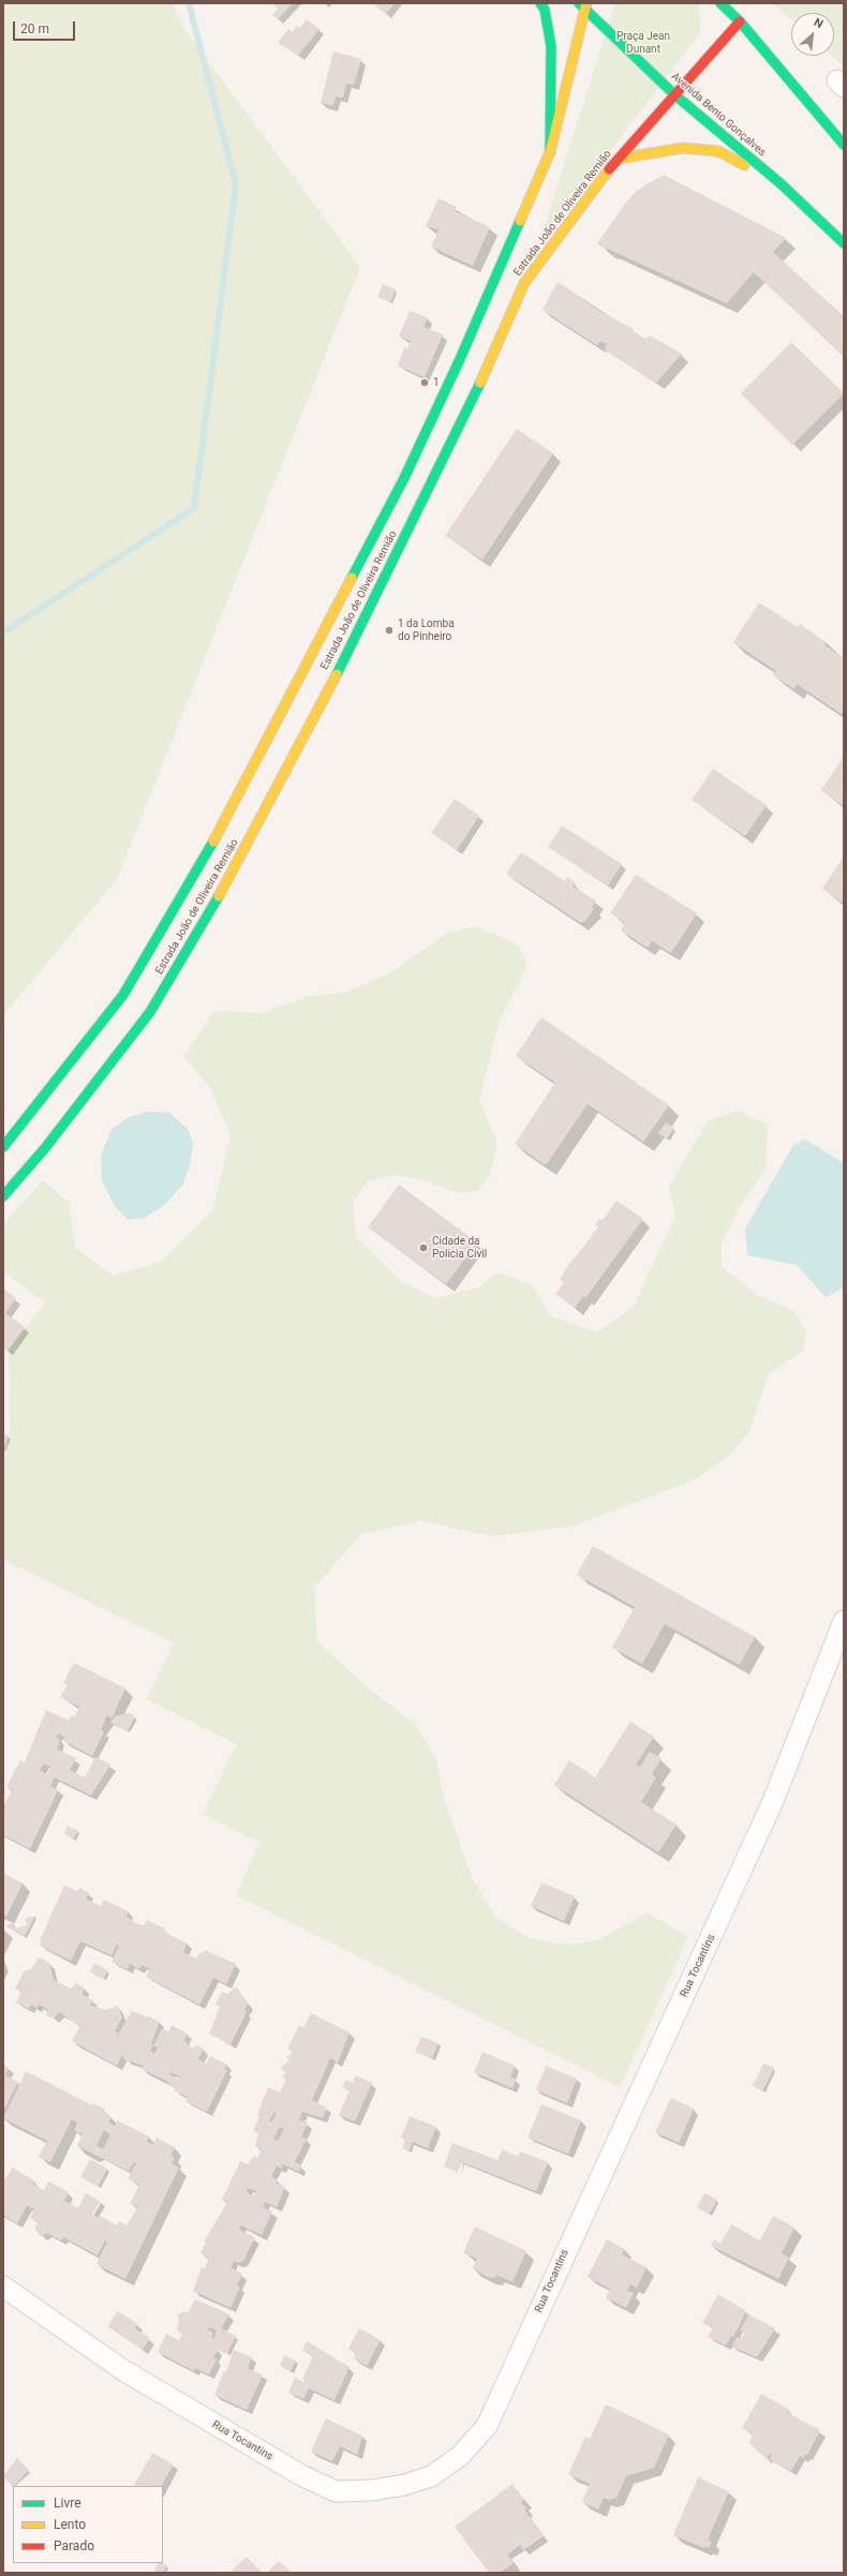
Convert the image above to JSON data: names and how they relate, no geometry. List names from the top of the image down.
{
  "streets": {
    "main road": ["Avenida Bento Gonçalves", "Estrada João de Oliveira Remião"],
    "street": ["Rua Tocantins"]
  },
  "crossings": [
    ["Avenida Bento Gonçalves", "Estrada João de Oliveira Remião"]
  ],
  "parks": ["Praça Jean Dunant"],
  "places": ["1", "1 da Lomba do Pinheiro", "Cidade da Polícia Civil"],
  "legend": ["Livre", "Lento", "Parado"],
  "scale_bar": "20 m",
  "north": "top right"
}
